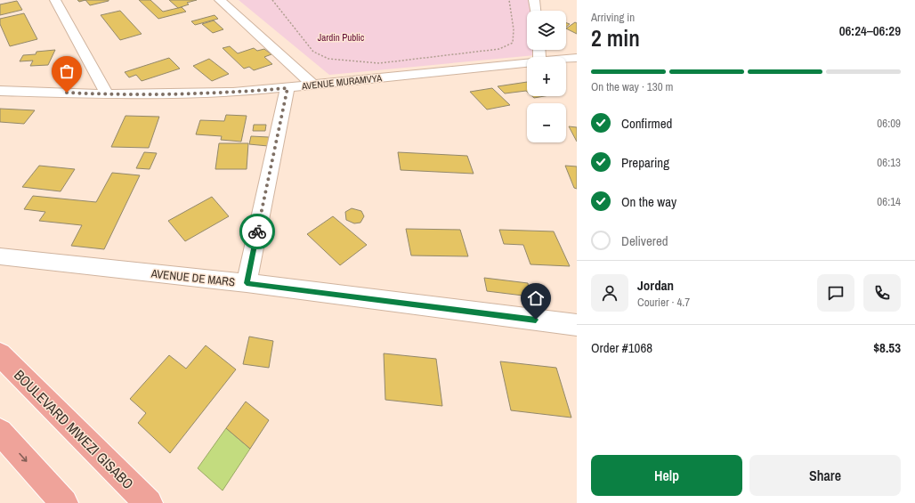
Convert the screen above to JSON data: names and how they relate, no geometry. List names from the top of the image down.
{
  "streets": {
    "main road": ["BOULEVARD MWEZI GISABO"],
    "street": ["AVENUE MURAMVYA", "AVENUE DE MARS"]
  },
  "parks": ["Jardin Public"],
  "page": {
    "heading": ["2 min", "Arriving in", "06:24–06:29"],
    "panel": [
      "Jordan",
      "Courier · 4.7",
      "Order #1068",
      "$8.53"
    ],
    "map_buttons": ["+", "−"],
    "bar": "On the way · 130 m",
    "list": [
      ["Confirmed", "06:09"],
      ["Preparing", "06:13"],
      ["On the way", "06:14"],
      "Delivered"
    ],
    "buttons": ["Help", "Share"]
  }
}
